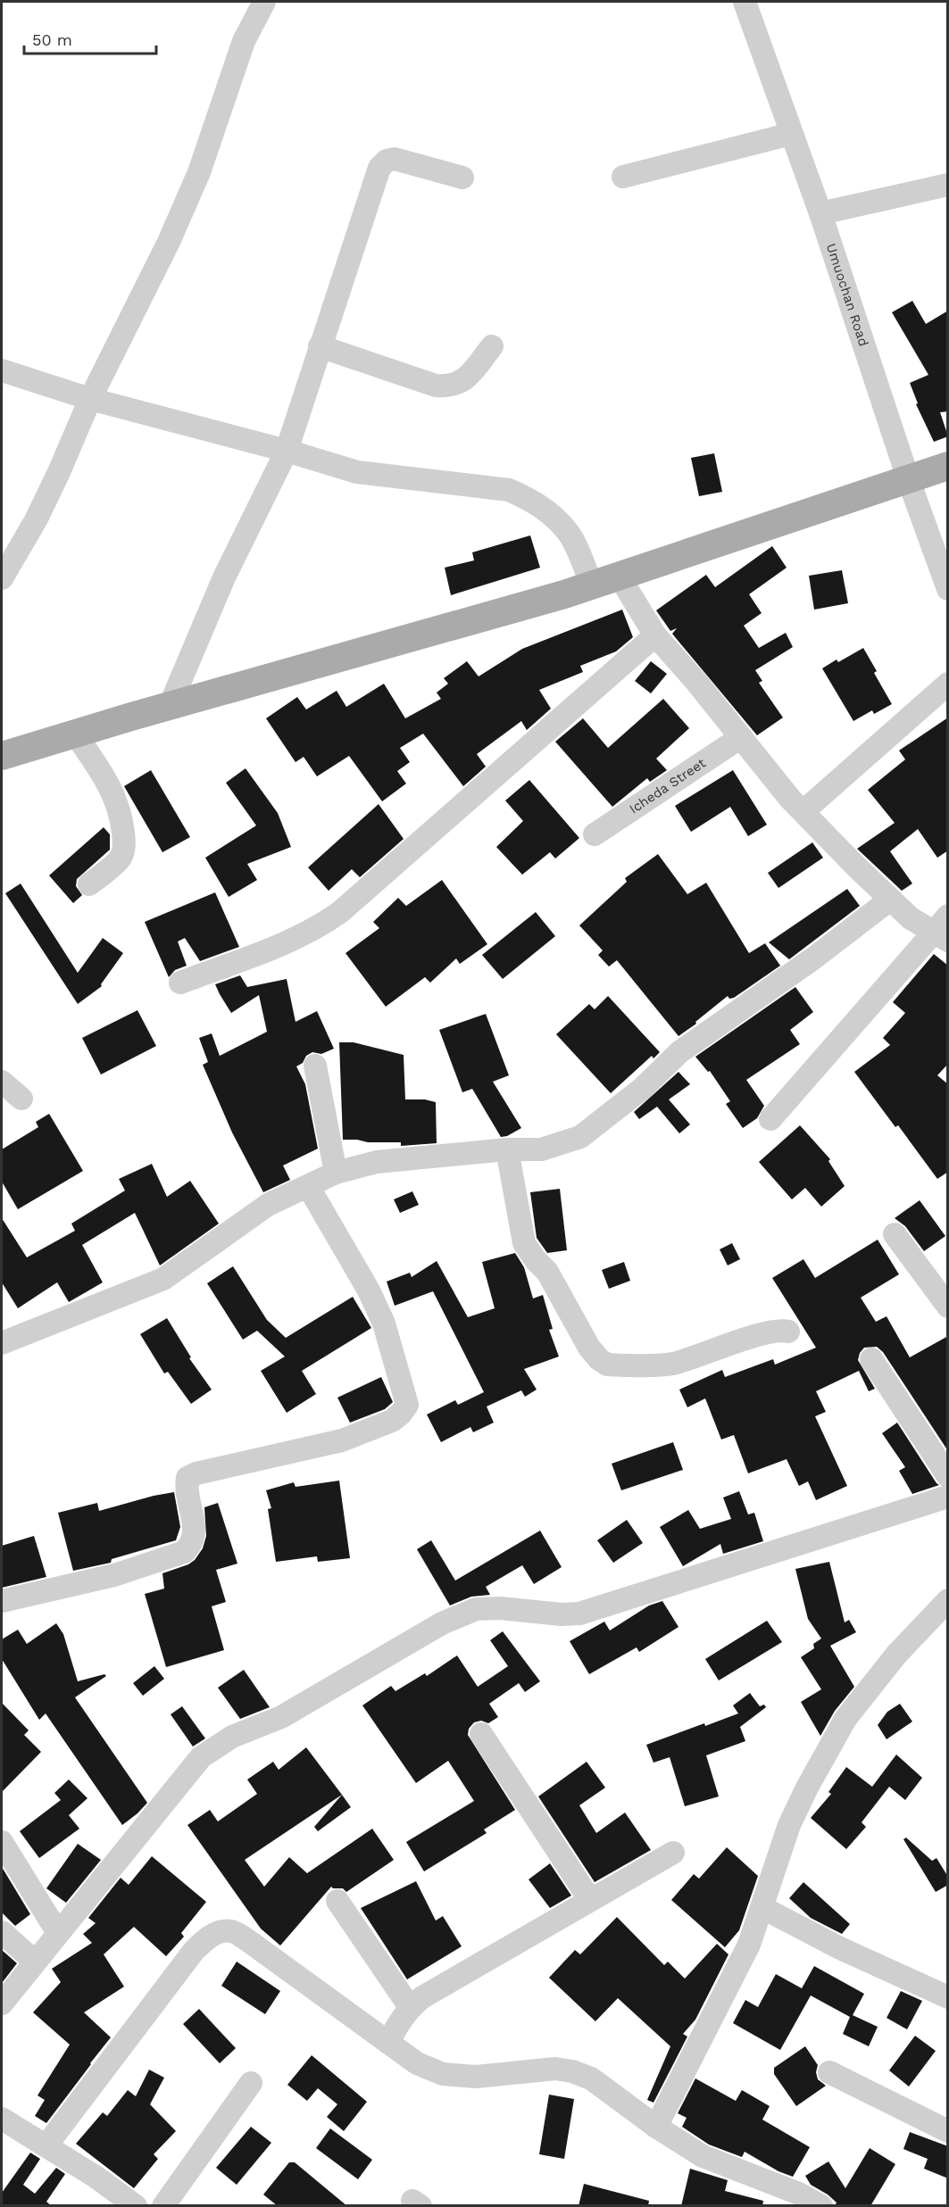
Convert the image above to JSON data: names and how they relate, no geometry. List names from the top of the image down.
{
  "streets": {
    "street": ["Umuochan Road", "Icheda Street"]
  },
  "scale_bar": "50 m"
}
